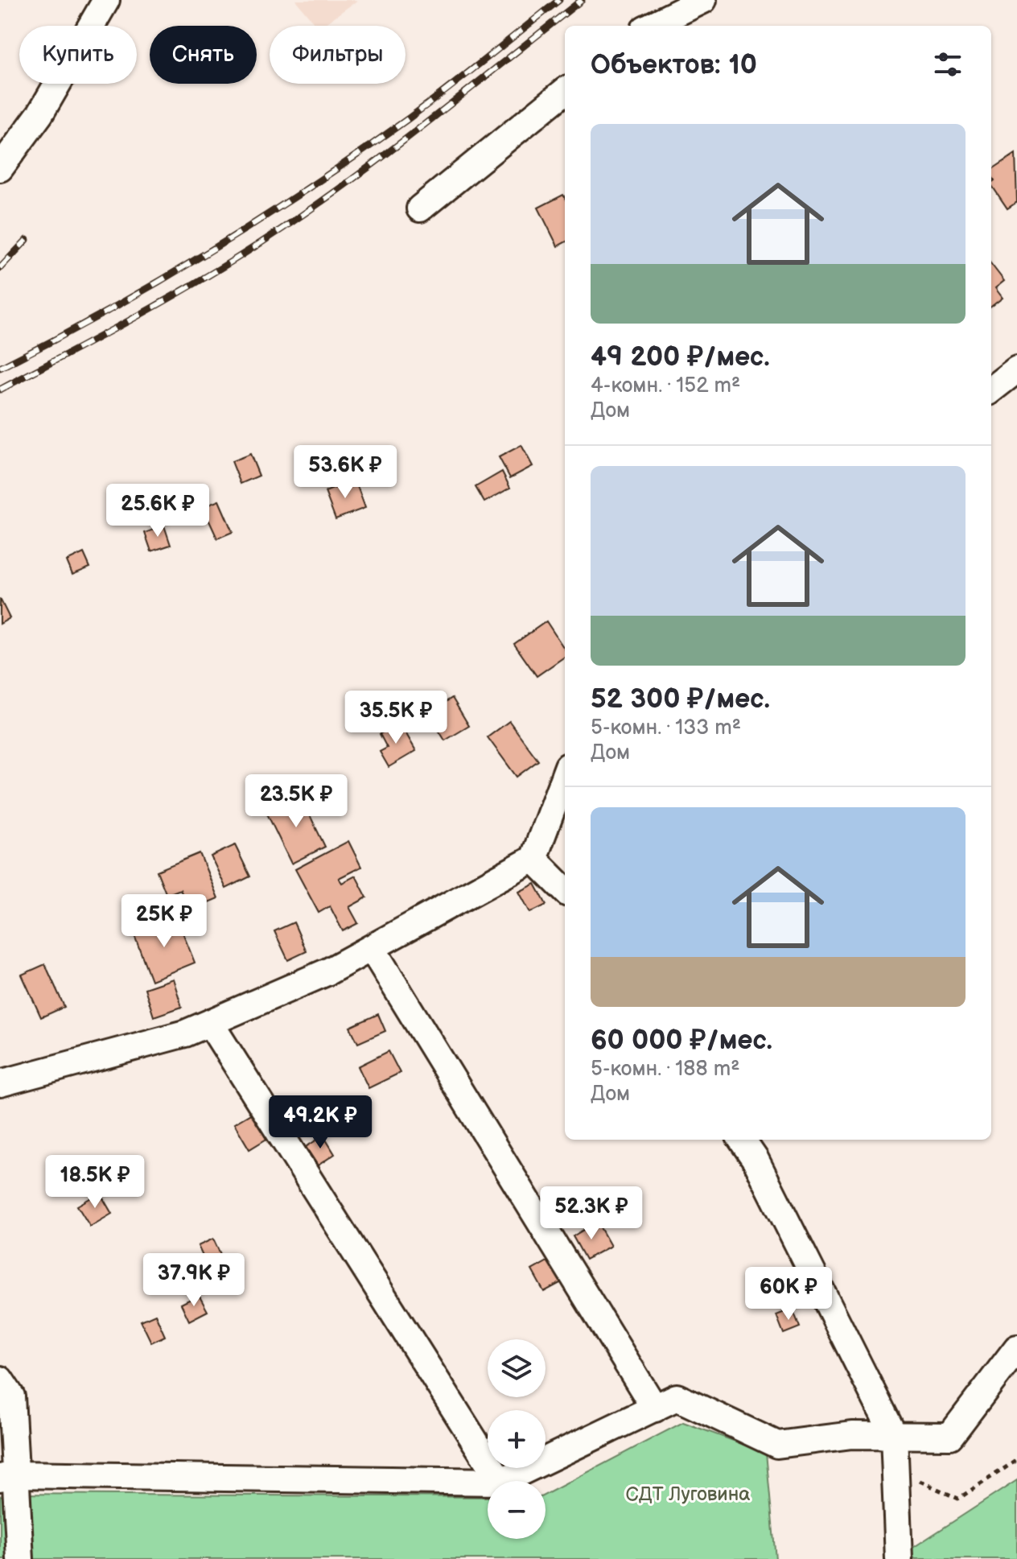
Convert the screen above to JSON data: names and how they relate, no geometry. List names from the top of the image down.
{
  "parks": ["СДТ Луговина"],
  "page": {
    "chip": ["Купить", "Снять", "Фильтры"],
    "heading": "Объектов: 10",
    "list": [
      {
        "name": "49 200 ₽/мес.",
        "note": "4-комн. · 152 m² · Дом"
      },
      {
        "name": "52 300 ₽/мес.",
        "note": "5-комн. · 133 m² · Дом"
      },
      {
        "name": "60 000 ₽/мес.",
        "note": "5-комн. · 188 m² · Дом"
      }
    ],
    "price": [
      "53.6K ₽",
      "25.6K ₽",
      "35.5K ₽",
      "23.5K ₽",
      "25K ₽",
      "49.2K ₽",
      "18.5K ₽",
      "52.3K ₽",
      "37.9K ₽",
      "60K ₽"
    ],
    "map_buttons": ["+", "−"]
  }
}
